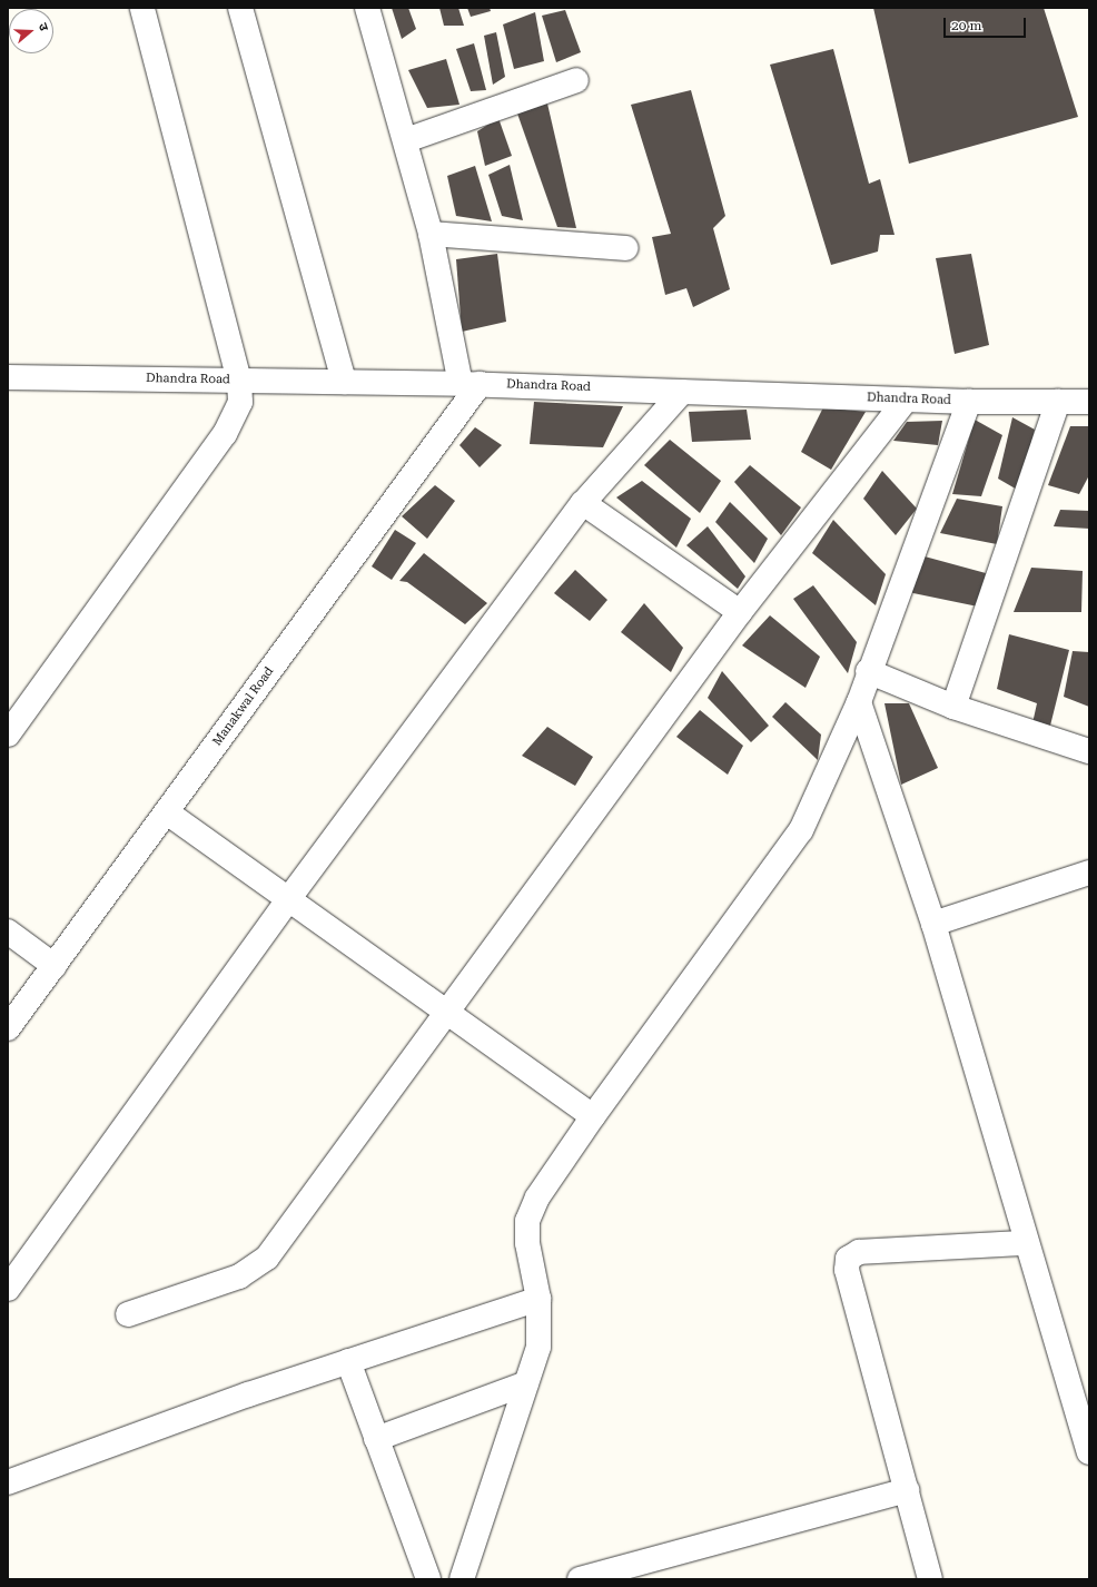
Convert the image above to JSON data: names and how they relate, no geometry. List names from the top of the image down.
{
  "streets": {
    "street": ["Dhandra Road", "Manakwal Road"]
  },
  "crossings": [
    ["Dhandra Road", "Manakwal Road"]
  ],
  "scale_bar": "20 m",
  "north": "right"
}
